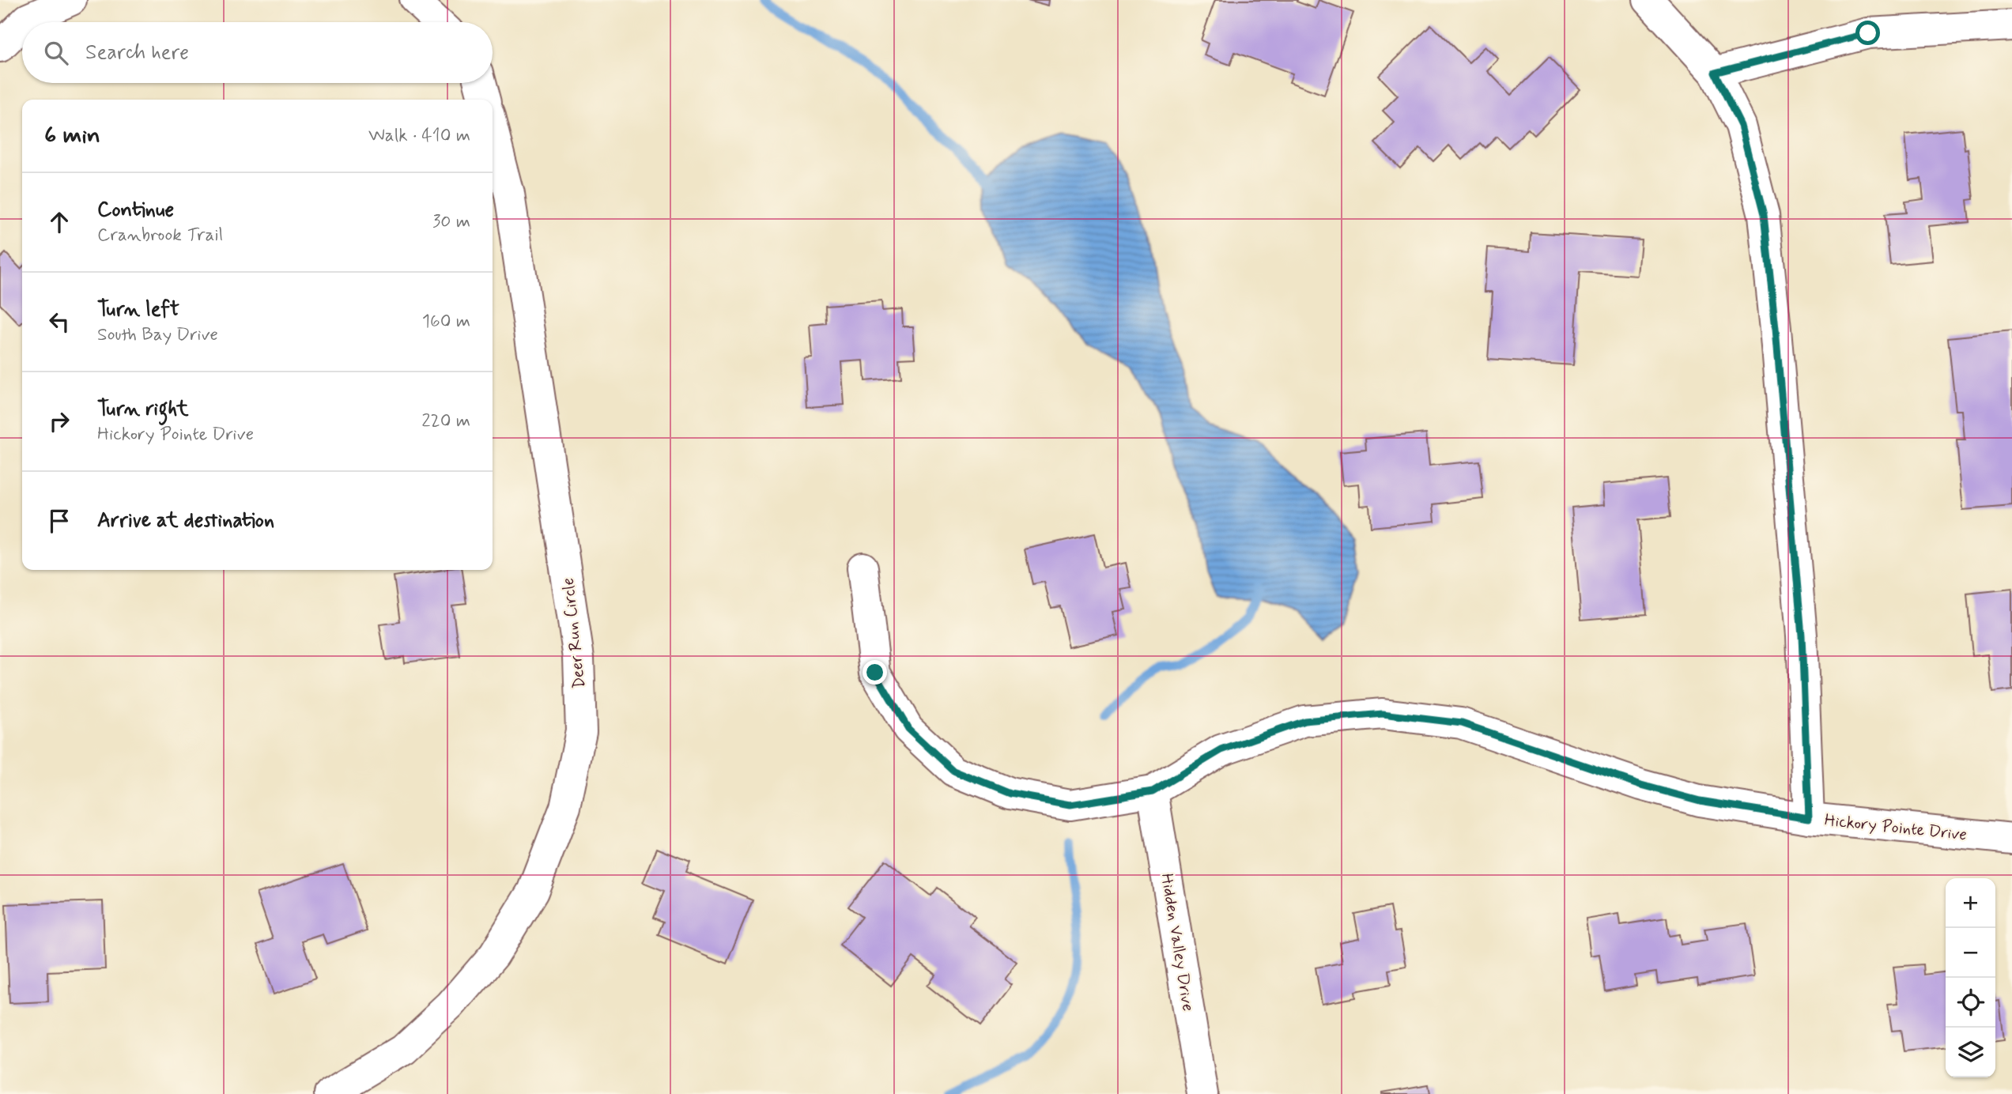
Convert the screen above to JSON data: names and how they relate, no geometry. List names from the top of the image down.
{
  "streets": {
    "street": ["Deer Run Circle", "Hickory Pointe Drive", "Hidden Valley Drive"]
  },
  "crossings": [
    ["Hickory Pointe Drive", "Hidden Valley Drive"]
  ],
  "page": {
    "search": "Search here",
    "heading": ["6 min", "Walk · 410 m"],
    "list": [
      ["Continue", "Cranbrook Trail", "30 m"],
      ["Turn left", "South Bay Drive", "160 m"],
      ["Turn right", "Hickory Pointe Drive", "220 m"],
      "Arrive at destination"
    ],
    "map_buttons": ["+", "−"]
  }
}
